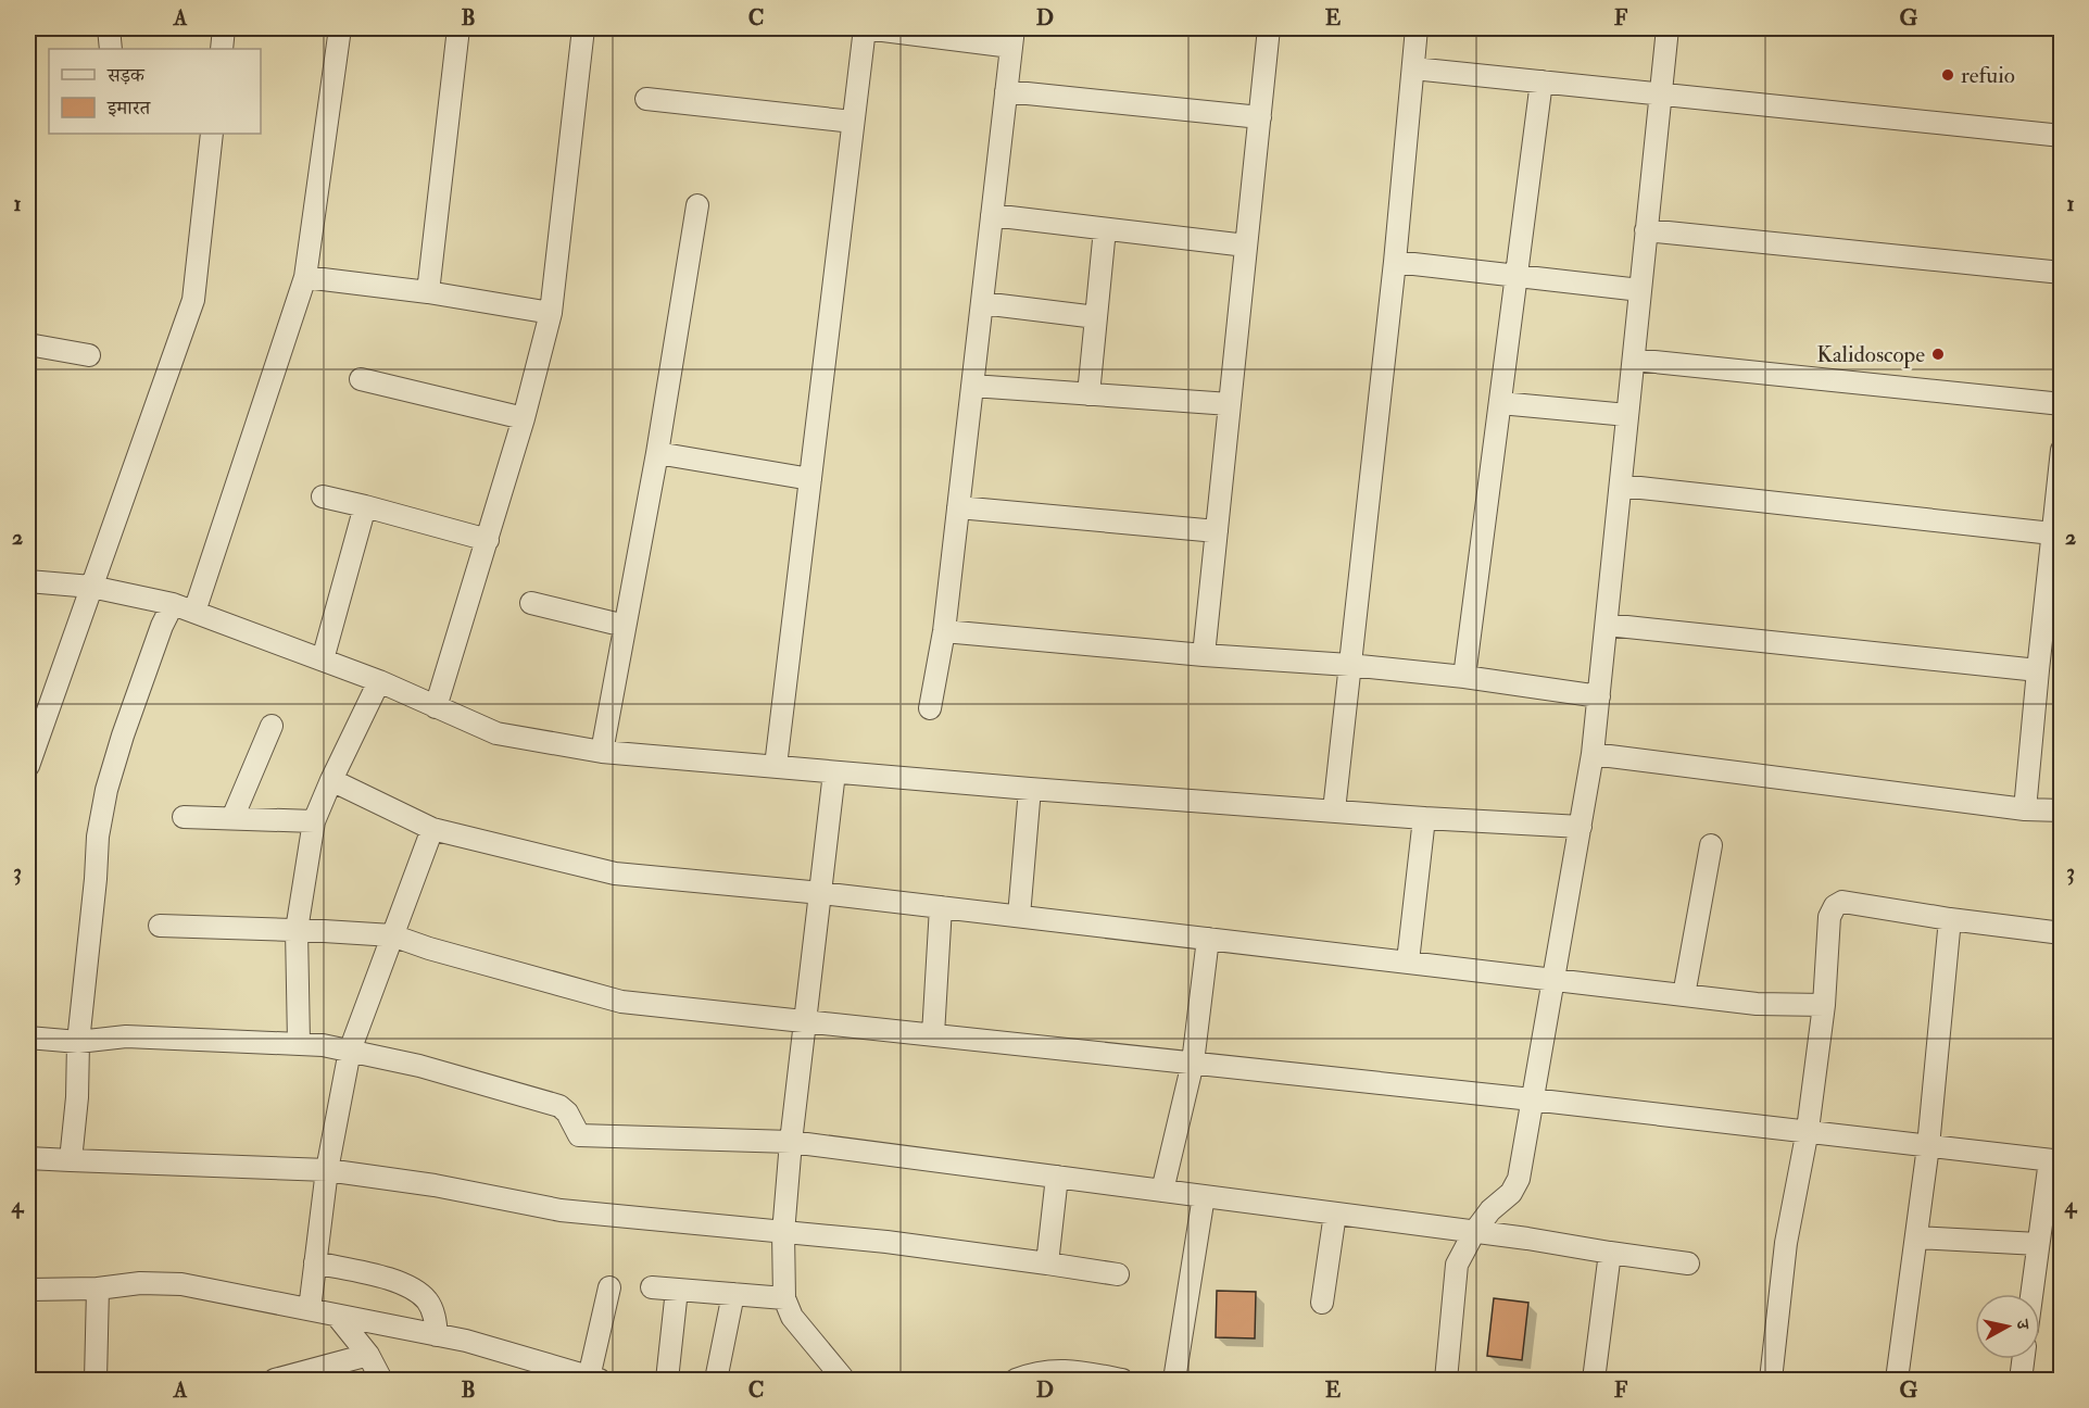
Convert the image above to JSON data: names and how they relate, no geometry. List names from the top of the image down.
{
  "places": ["refuio", "Kalidoscope"],
  "legend": ["सड़क", "इमारत"],
  "north": "right",
  "grid": {
    "columns": [
      "A",
      "B",
      "C",
      "D",
      "E",
      "F",
      "G"
    ],
    "rows": [
      "1",
      "2",
      "3",
      "4"
    ]
  }
}
